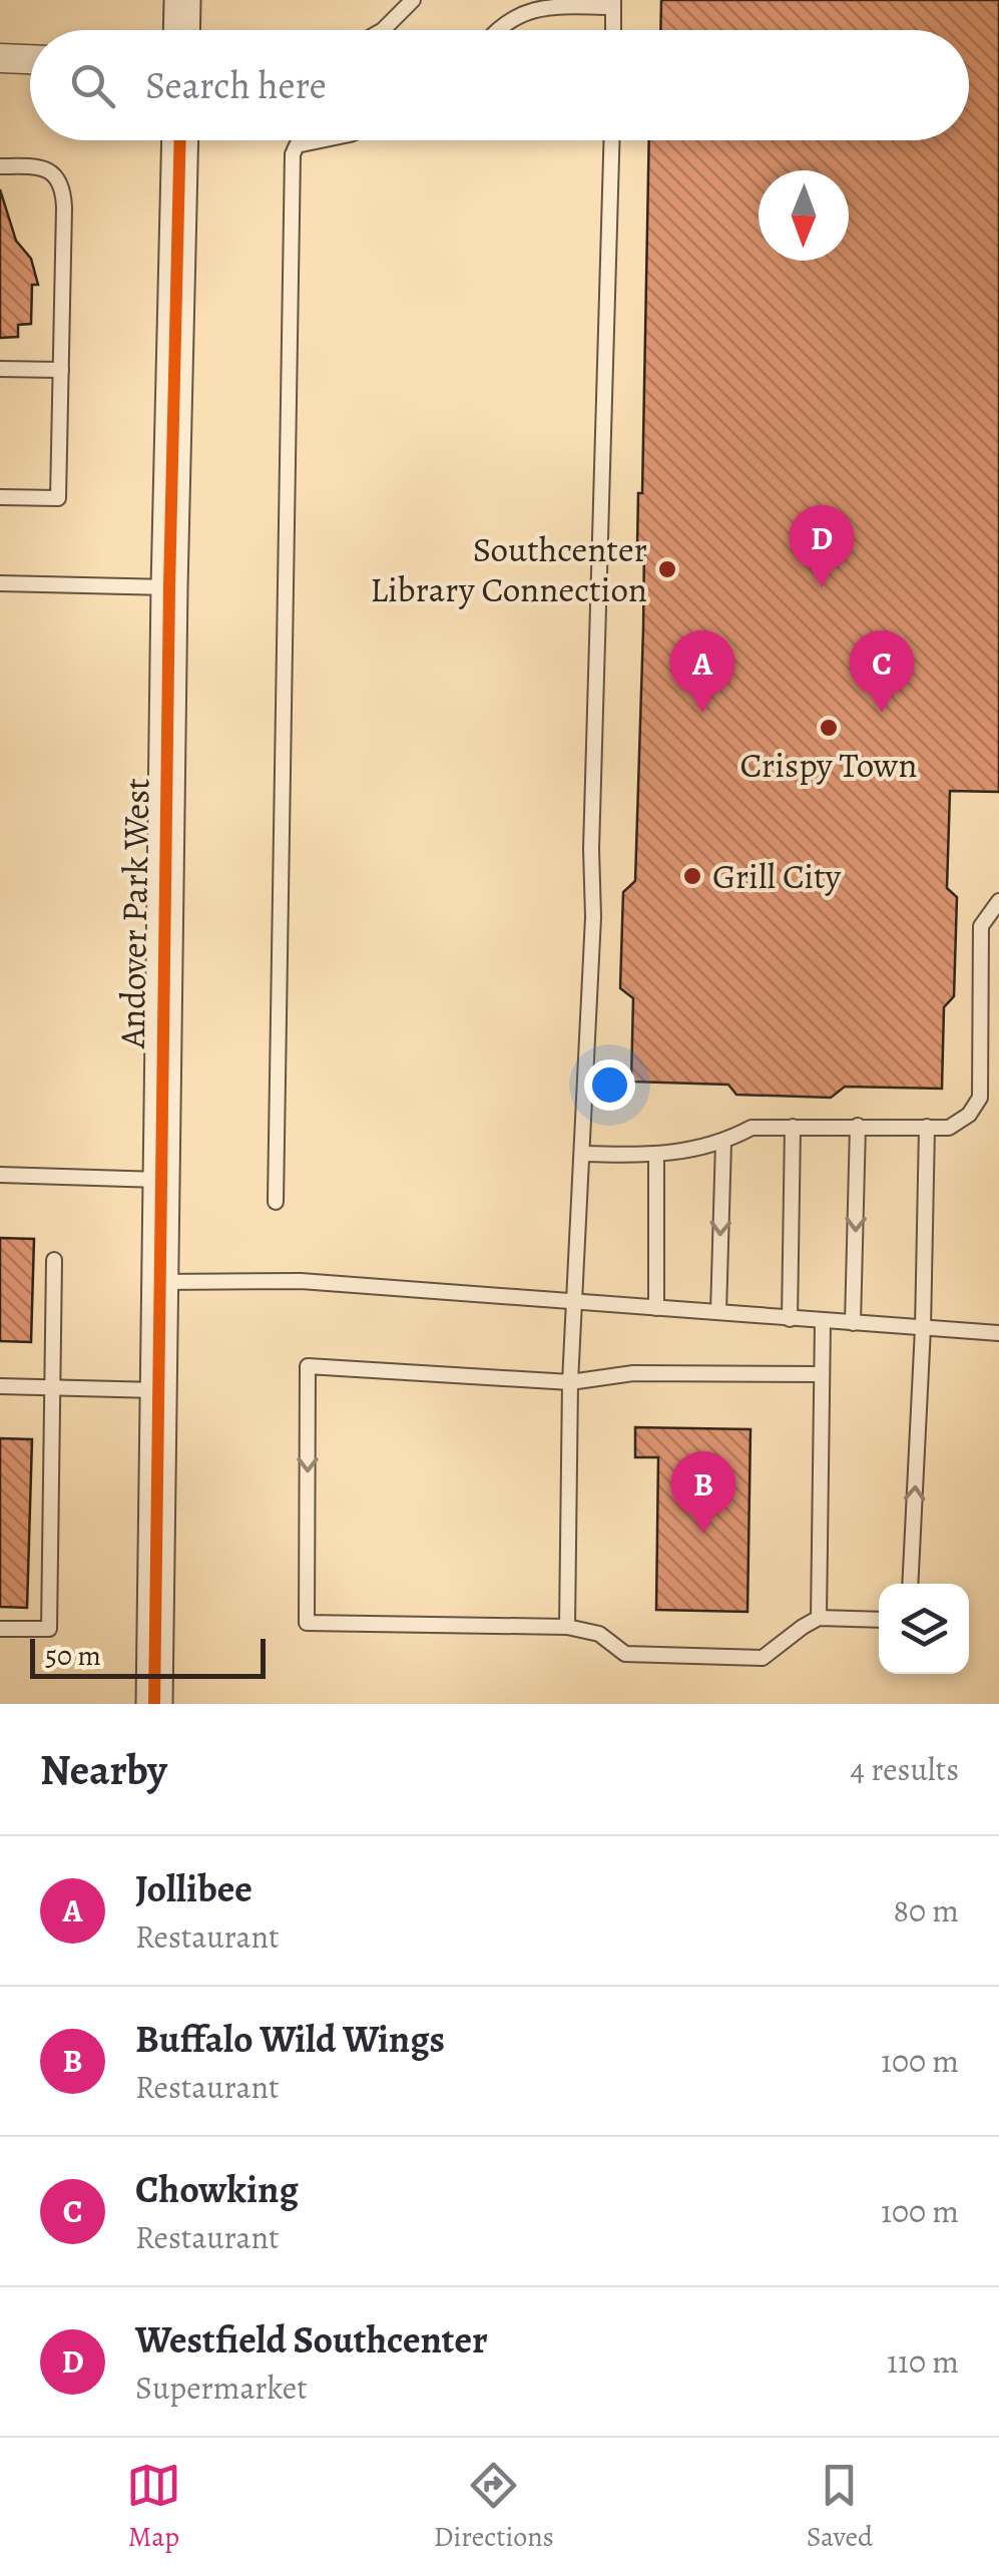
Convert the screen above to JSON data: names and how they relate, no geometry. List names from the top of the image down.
{
  "streets": {
    "street": ["Andover Park West"]
  },
  "places": ["Southcenter Library Connection", "Crispy Town", "Grill City"],
  "scale_bar": "50 m",
  "north": "bottom",
  "page": {
    "search": "Search here",
    "pins": [
      "D",
      "A",
      "C",
      "B"
    ],
    "scale": "50 m",
    "heading": ["Nearby", "4 results"],
    "list": [
      {
        "mark": "A",
        "name": "Jollibee",
        "note": "Restaurant",
        "value": "80 m"
      },
      {
        "mark": "B",
        "name": "Buffalo Wild Wings",
        "note": "Restaurant",
        "value": "100 m"
      },
      {
        "mark": "C",
        "name": "Chowking",
        "note": "Restaurant",
        "value": "100 m"
      },
      {
        "mark": "D",
        "name": "Westfield Southcenter",
        "note": "Supermarket",
        "value": "110 m"
      }
    ],
    "nav": ["Map", "Directions", "Saved"]
  }
}
